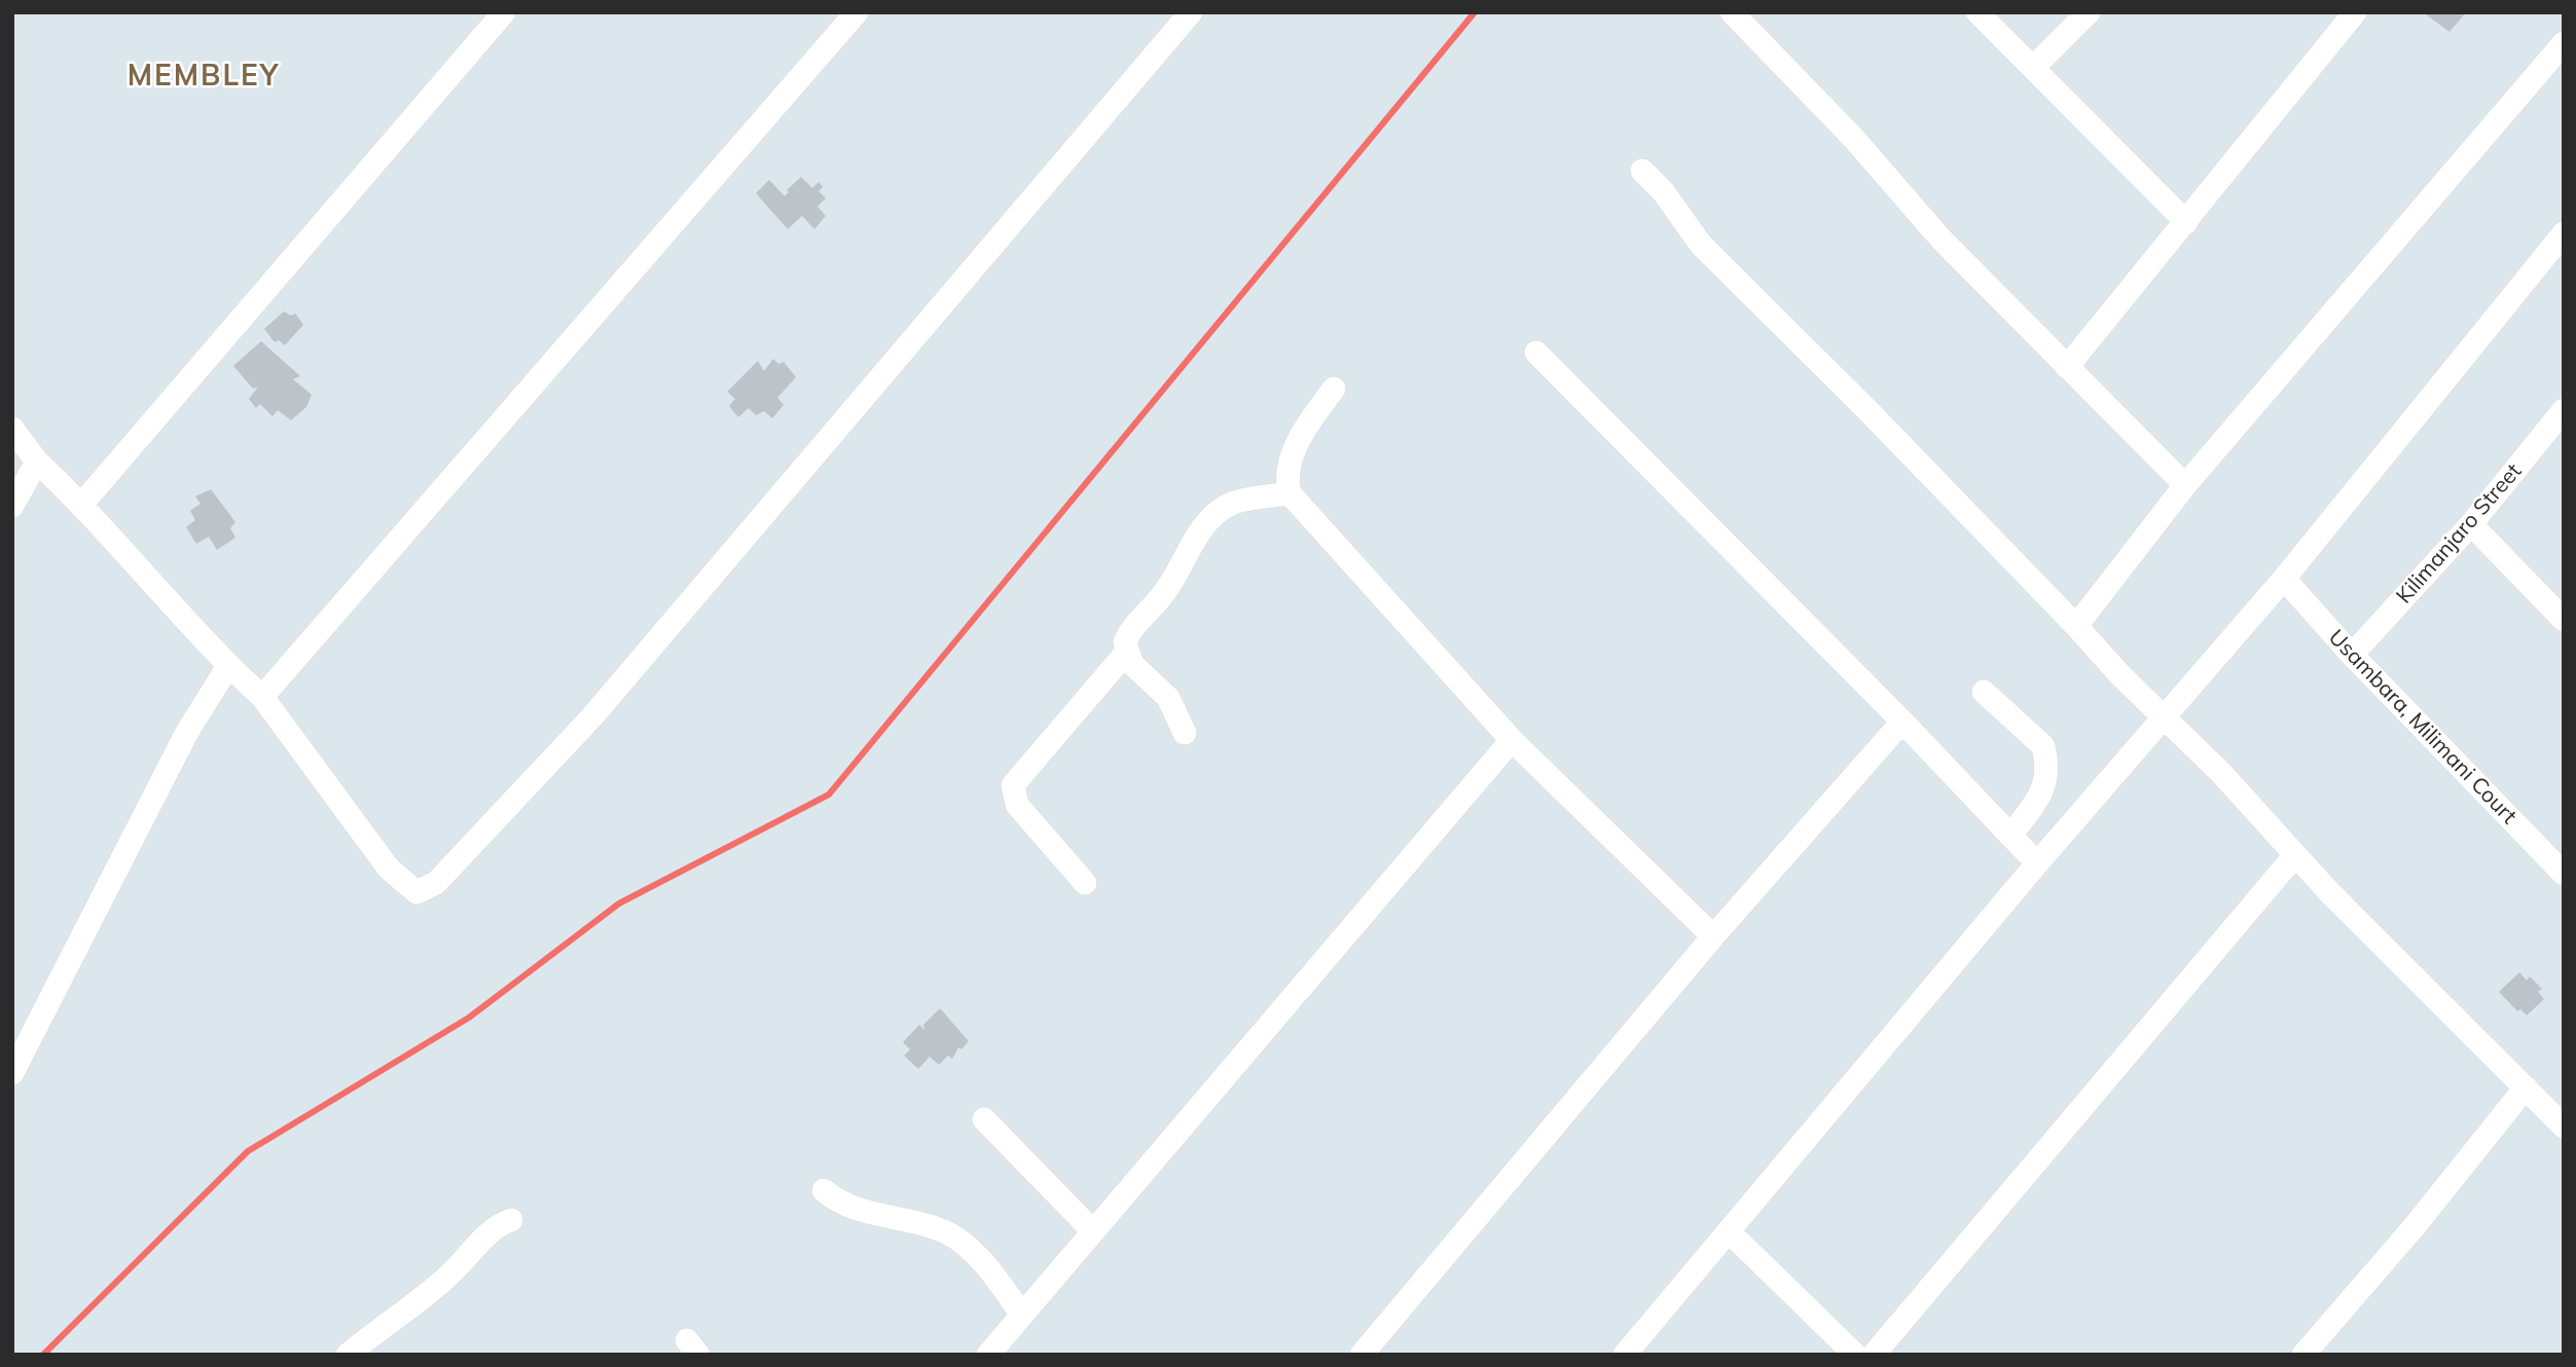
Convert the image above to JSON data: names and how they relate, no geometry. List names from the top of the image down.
{
  "streets": {
    "street": ["Kilimanjaro Street", "Usambara, Milimani Court"]
  },
  "crossings": [
    ["Kilimanjaro Street", "Usambara, Milimani Court"]
  ],
  "districts": ["MEMBLEY"]
}
